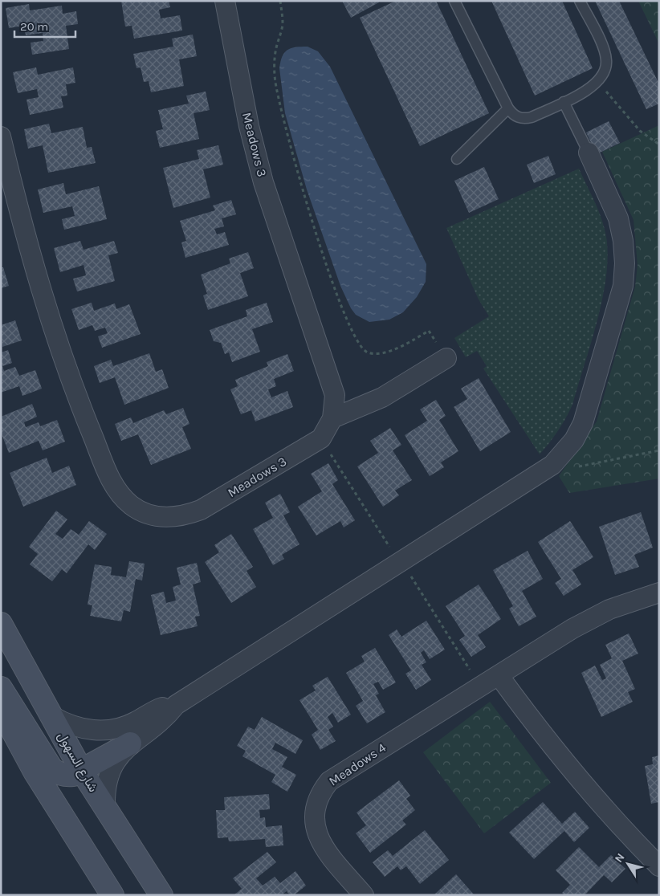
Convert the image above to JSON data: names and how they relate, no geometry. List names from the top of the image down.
{
  "streets": {
    "main road": ["شارع السهول"],
    "street": ["Meadows 3", "Meadows 4"]
  },
  "scale_bar": "20 m",
  "north": "top left"
}
